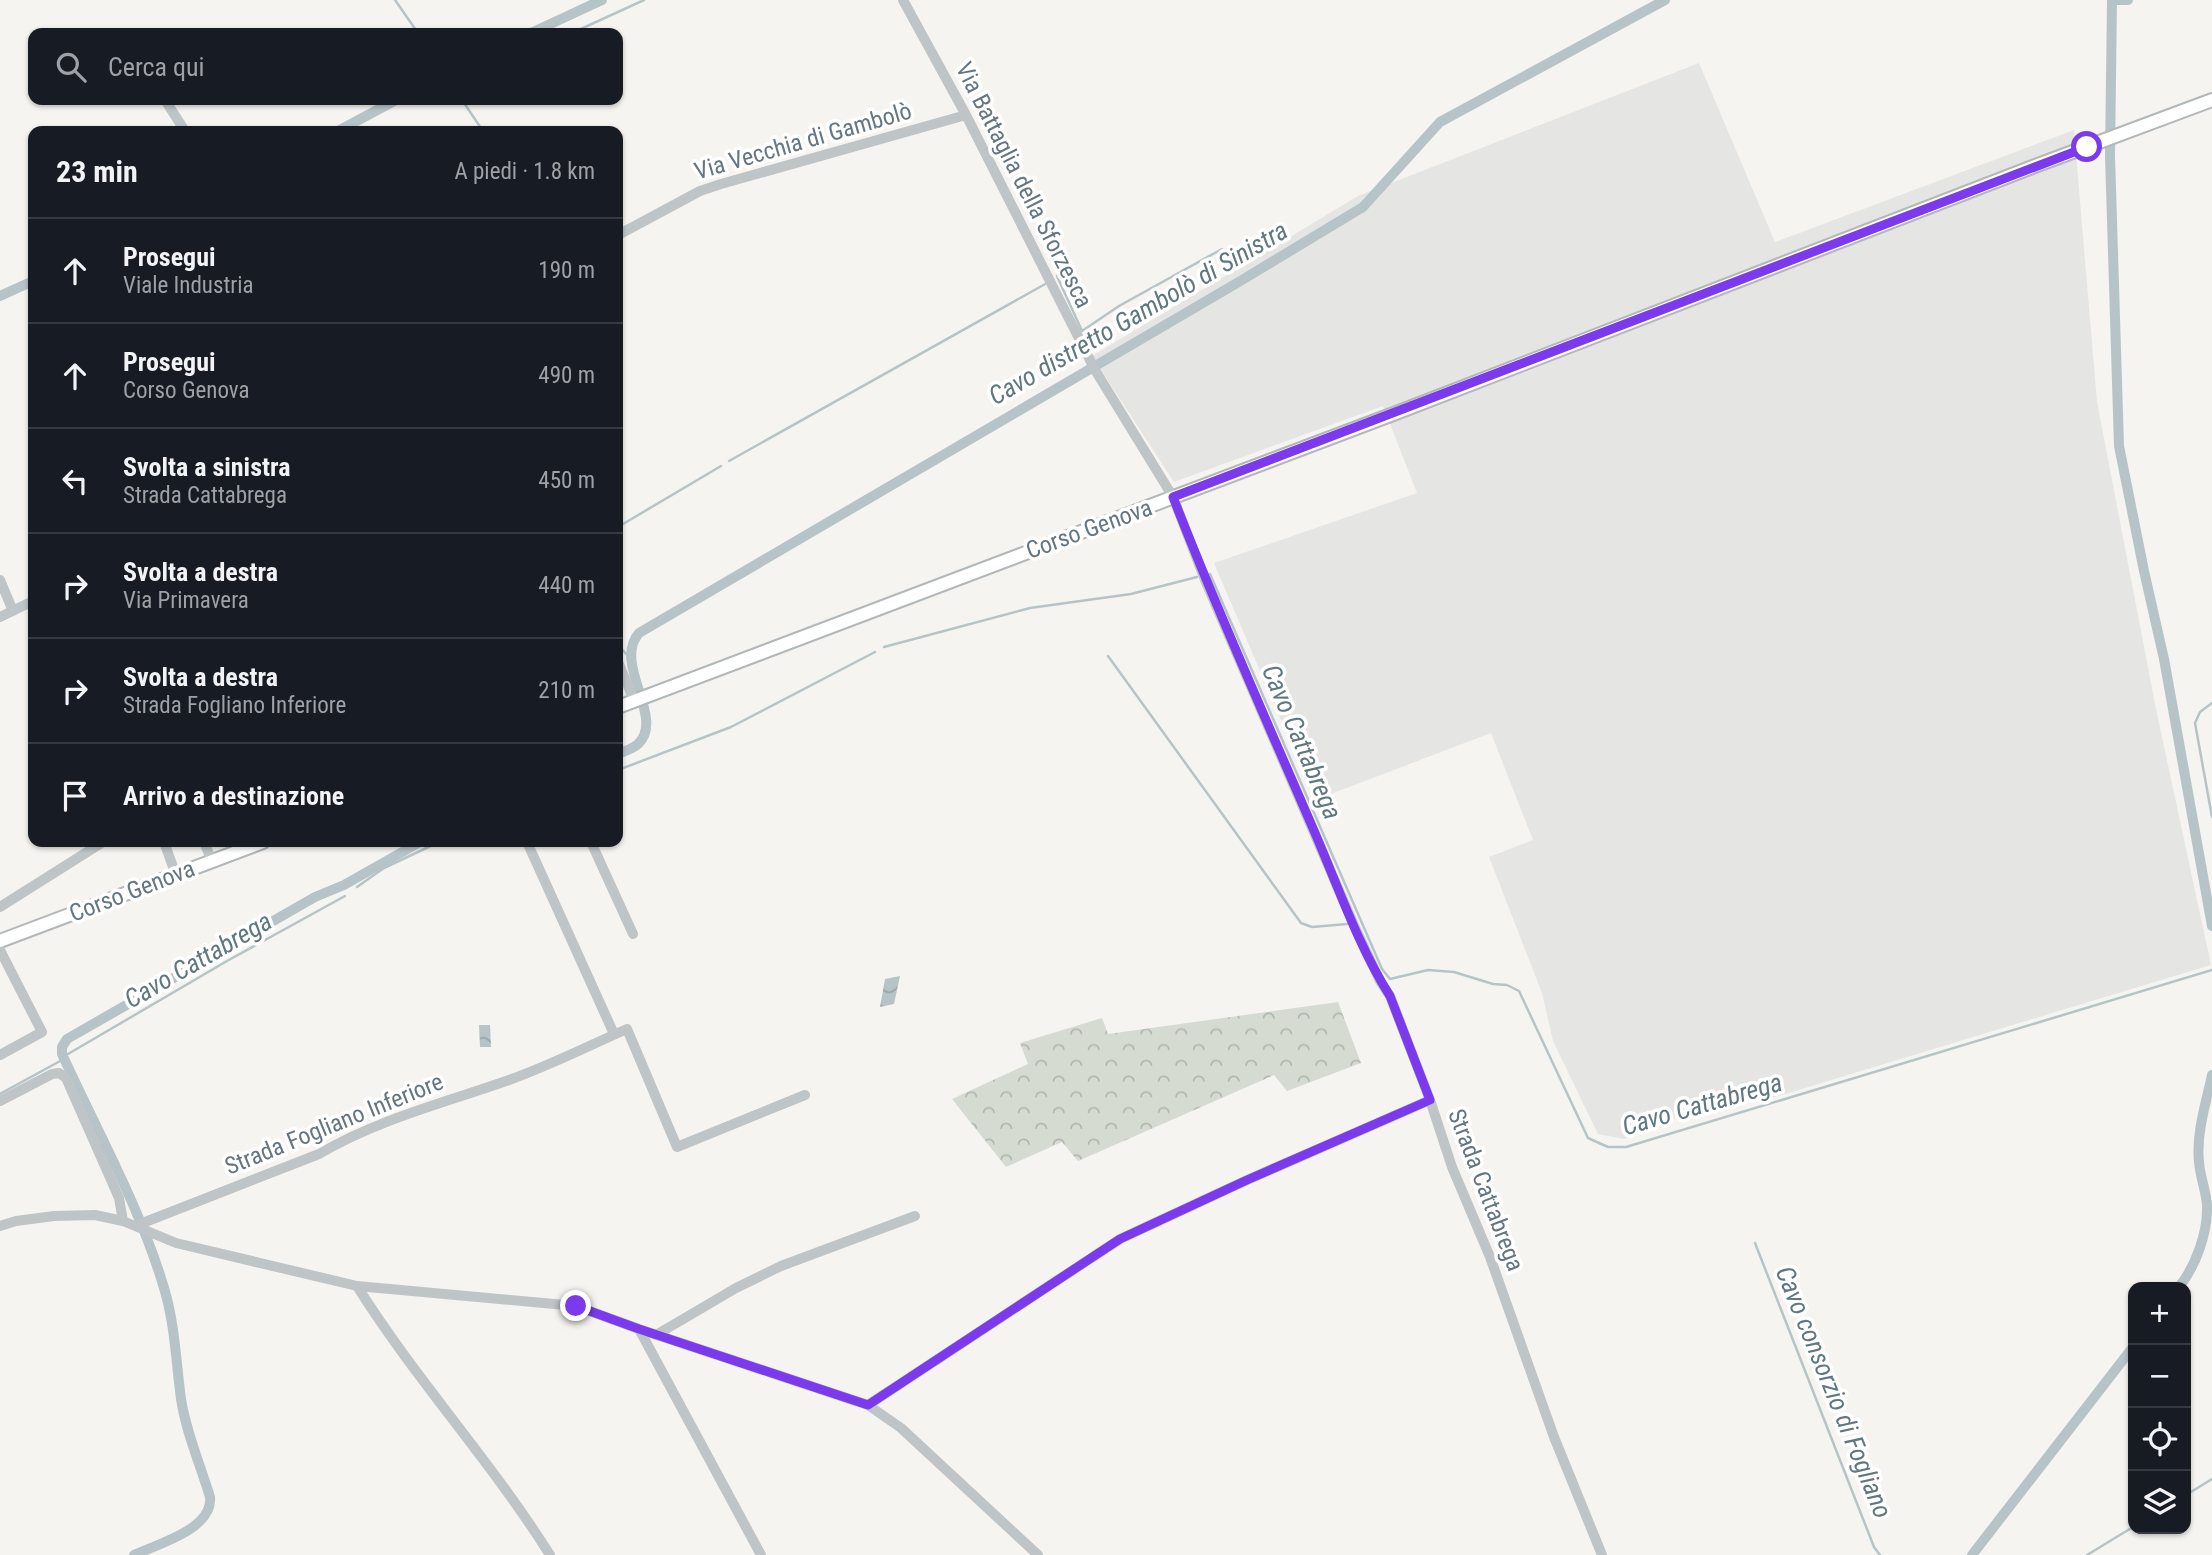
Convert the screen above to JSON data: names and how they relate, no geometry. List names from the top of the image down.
{
  "streets": {
    "main road": ["Corso Genova"],
    "street": [
      "Via Vecchia di Gambolò",
      "Via Battaglia della Sforzesca",
      "Strada Fogliano Inferiore",
      "Strada Cattabrega"
    ]
  },
  "crossings": [
    ["Via Vecchia di Gambolò", "Via Battaglia della Sforzesca"],
    ["Via Battaglia della Sforzesca", "Corso Genova"],
    ["Via Battaglia della Sforzesca", "Strada Cattabrega"],
    ["Corso Genova", "Strada Cattabrega"]
  ],
  "water": ["Cavo distretto Gambolò di Sinistra", "Cavo Cattabrega", "Cavo consorzio di Fogliano"],
  "page": {
    "search": "Cerca qui",
    "heading": ["23 min", "A piedi · 1.8 km"],
    "list": [
      ["Prosegui", "Viale Industria", "190 m"],
      ["Prosegui", "Corso Genova", "490 m"],
      ["Svolta a sinistra", "Strada Cattabrega", "450 m"],
      ["Svolta a destra", "Via Primavera", "440 m"],
      ["Svolta a destra", "Strada Fogliano Inferiore", "210 m"],
      "Arrivo a destinazione"
    ],
    "map_buttons": ["+", "−"]
  }
}
